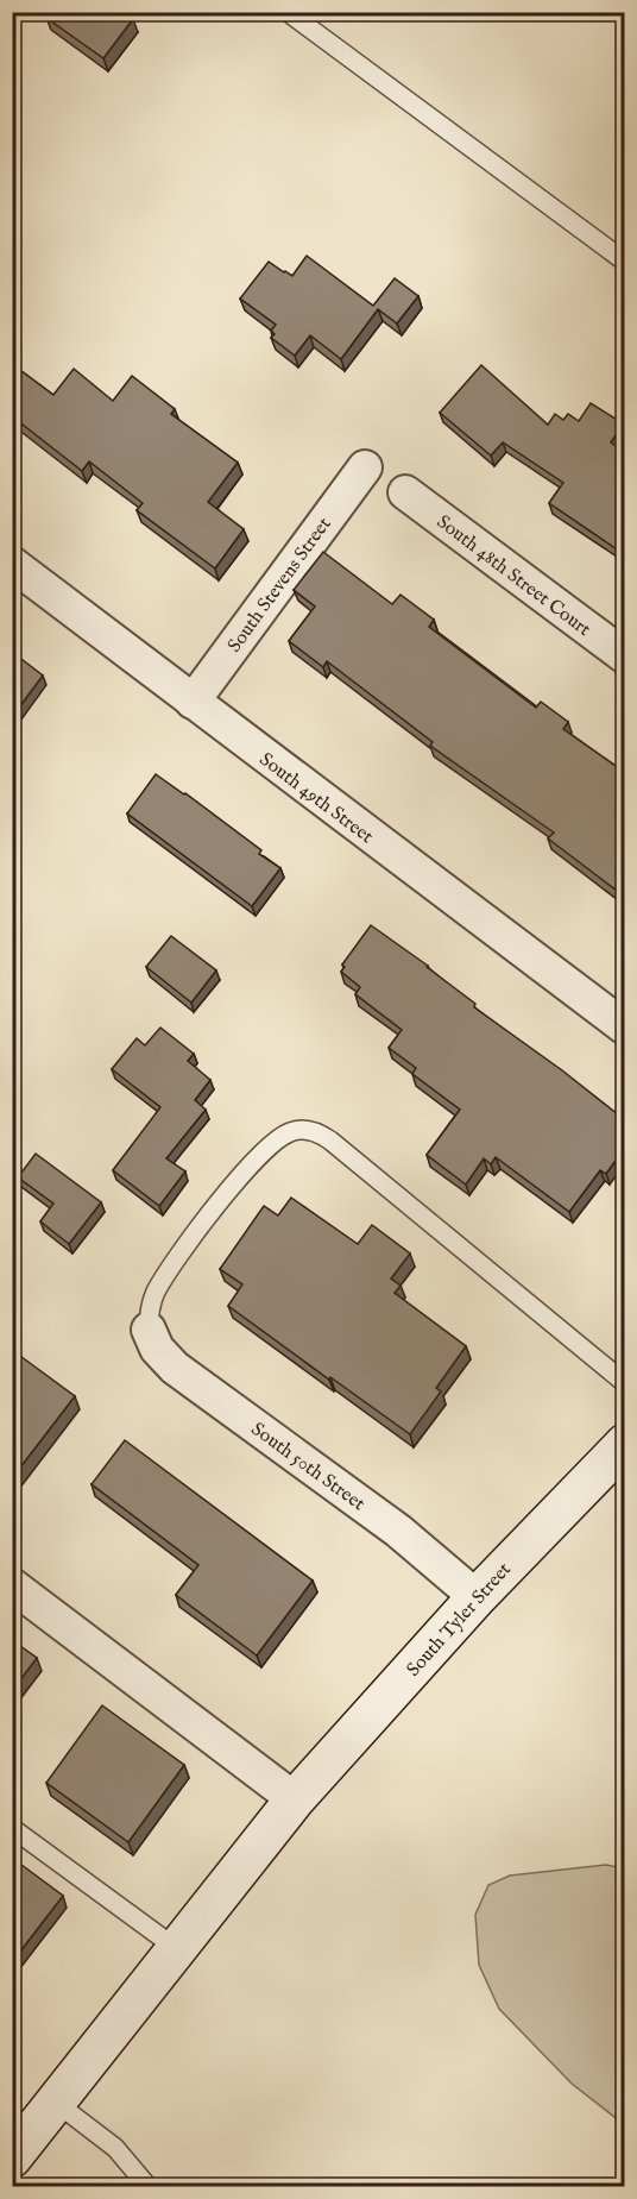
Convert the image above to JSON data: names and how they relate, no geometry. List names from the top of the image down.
{
  "streets": {
    "main road": ["South Tyler Street"],
    "street": [
      "South 48th Street Court",
      "South Stevens Street",
      "South 49th Street",
      "South 50th Street"
    ]
  },
  "crossings": [
    ["South Stevens Street", "South 49th Street"],
    ["South 50th Street", "South Tyler Street"]
  ]
}
